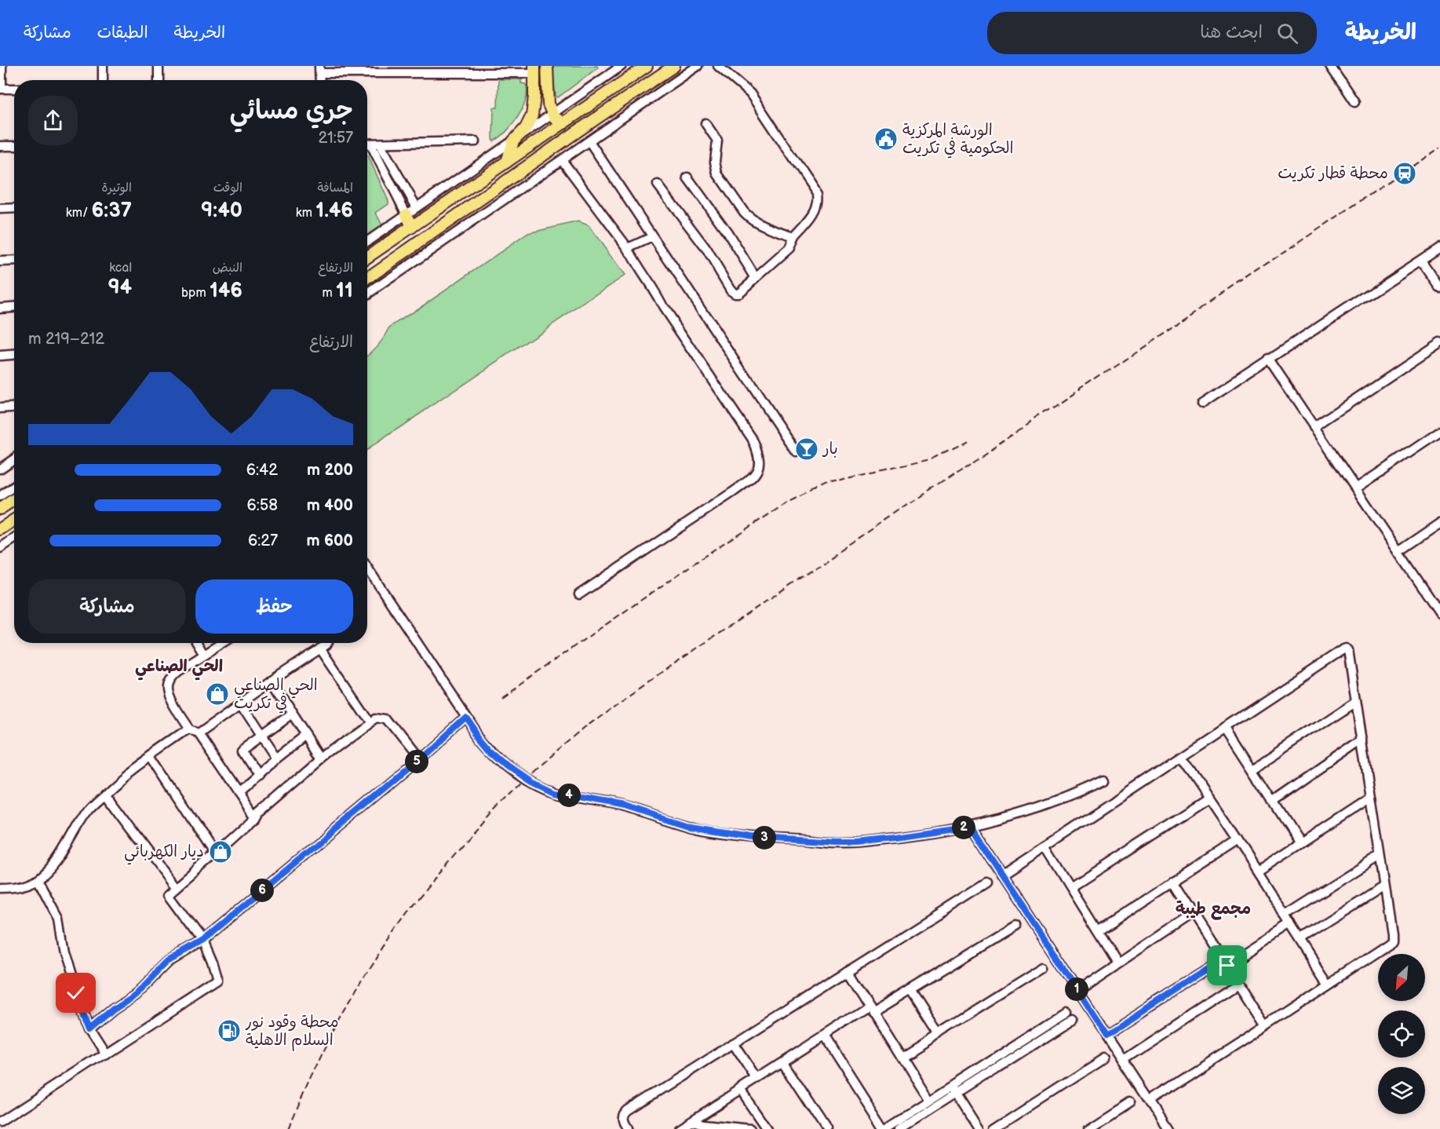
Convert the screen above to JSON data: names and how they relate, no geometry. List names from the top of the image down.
{
  "districts": ["الحي الصناعي", "مجمع طيبة"],
  "places": {
    "public building": ["الورشة المركزية الحكومية في تكريت"],
    "station": ["محطة قطار تكريت"],
    "bar": ["بار"],
    "shop": ["الحي الصناعي في تكريت", "ديار الكهربائي"],
    "fuel station": ["محطة وقود نور السلام الاهلية"]
  },
  "north": "bottom left",
  "page": {
    "header": "الخريطة",
    "search": "ابحث هنا",
    "nav": ["الخريطة", "الطبقات", "مشاركة"],
    "heading": ["جري مسائي", "21:57"],
    "stats": [
      ["المسافة", "1.46 km"],
      ["الوقت", "9:40"],
      ["الوتيرة", "6:37 /km"],
      ["الارتفاع", "11 m"],
      ["النبض", "146 bpm"],
      ["kcal", "94"]
    ],
    "chart": ["الارتفاع", "212–219 m"],
    "list": [
      {
        "name": "200 m",
        "note": "6:42"
      },
      {
        "name": "400 m",
        "note": "6:58"
      },
      {
        "name": "600 m",
        "note": "6:27"
      }
    ],
    "buttons": ["حفظ", "مشاركة"],
    "pins": [
      "5",
      "4",
      "2",
      "3",
      "6",
      "1"
    ]
  }
}
